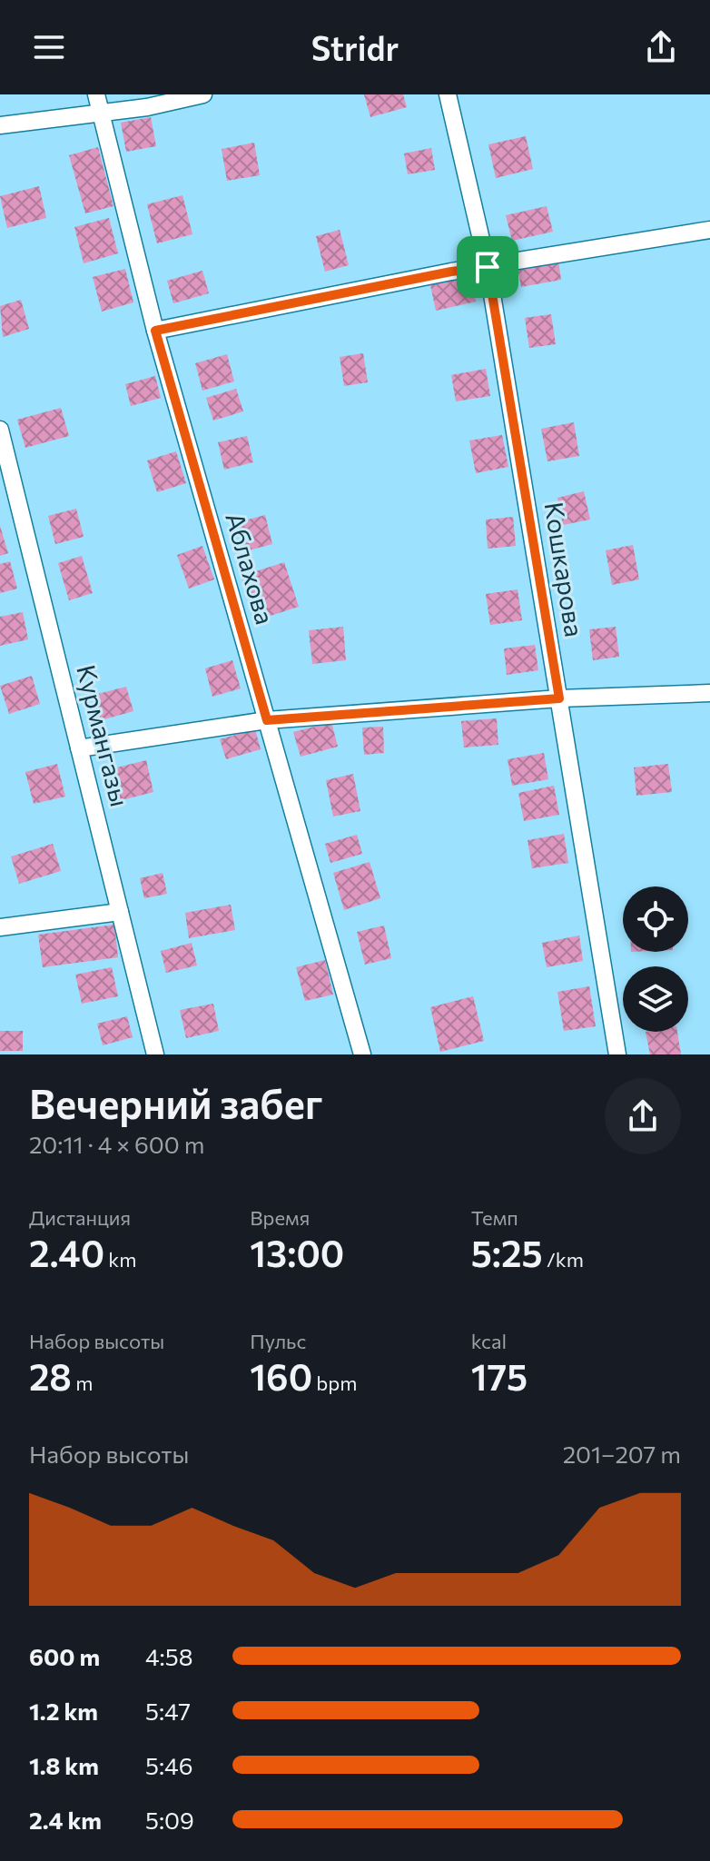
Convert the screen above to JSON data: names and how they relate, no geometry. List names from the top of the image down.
{
  "streets": {
    "street": ["Аблахова", "Кошкарова", "Курмангазы"]
  },
  "page": {
    "header": "Stridr",
    "heading": ["Вечерний забег", "20:11 · 4 × 600 m"],
    "stats": [
      ["Дистанция", "2.40 km"],
      ["Время", "13:00"],
      ["Темп", "5:25 /km"],
      ["Набор высоты", "28 m"],
      ["Пульс", "160 bpm"],
      ["kcal", "175"]
    ],
    "chart": ["Набор высоты", "201–207 m"],
    "list": [
      {
        "name": "600 m",
        "note": "4:58"
      },
      {
        "name": "1.2 km",
        "note": "5:47"
      },
      {
        "name": "1.8 km",
        "note": "5:46"
      },
      {
        "name": "2.4 km",
        "note": "5:09"
      }
    ]
  }
}
